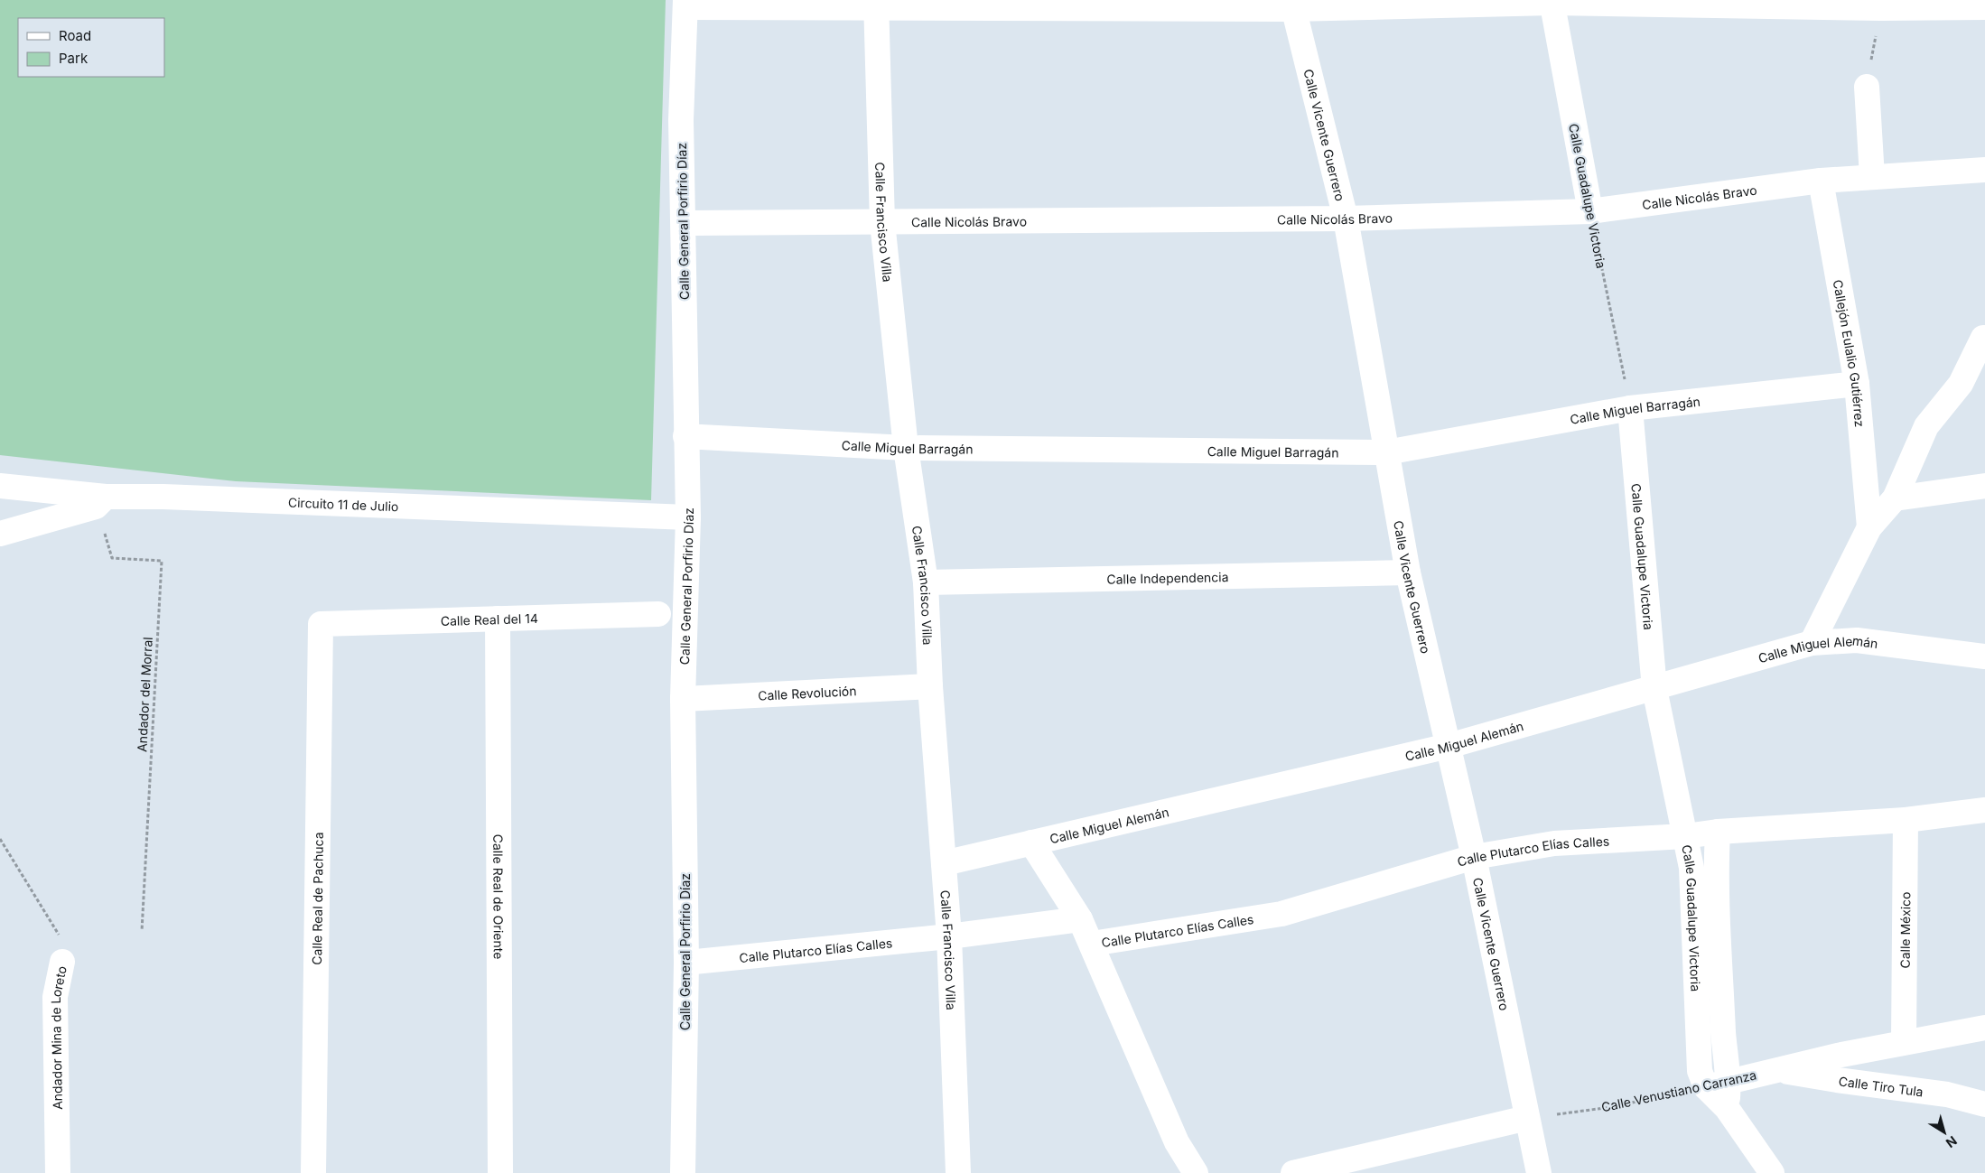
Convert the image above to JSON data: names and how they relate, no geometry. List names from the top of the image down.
{
  "streets": {
    "street": [
      "Calle Vicente Guerrero",
      "Calle Guadalupe Victoria",
      "Calle Nicolás Bravo",
      "Calle General Porfirio Díaz",
      "Calle Francisco Villa",
      "Callejón Eulalio Gutiérrez",
      "Calle Miguel Barragán",
      "Circuito 11 de Julio",
      "Calle Independencia",
      "Calle Real del 14",
      "Calle Miguel Alemán",
      "Calle Revolución",
      "Calle Plutarco Elías Calles",
      "Calle Real de Oriente",
      "Calle Real de Pachuca",
      "Calle México",
      "Andador Mina de Loreto",
      "Calle Tiro Tula",
      "Calle Venustiano Carranza"
    ],
    "path": ["Andador del Morral"]
  },
  "crossings": [
    ["Calle Vicente Guerrero", "Calle Nicolás Bravo"],
    ["Calle Vicente Guerrero", "Calle Miguel Barragán"],
    ["Calle Vicente Guerrero", "Calle Independencia"],
    ["Calle Vicente Guerrero", "Calle Miguel Alemán"],
    ["Calle Vicente Guerrero", "Calle Plutarco Elías Calles"],
    ["Calle Vicente Guerrero", "Calle Venustiano Carranza"],
    ["Calle Guadalupe Victoria", "Calle Nicolás Bravo"],
    ["Calle Guadalupe Victoria", "Calle Miguel Barragán"],
    ["Calle Guadalupe Victoria", "Calle Miguel Alemán"],
    ["Calle Guadalupe Victoria", "Calle Plutarco Elías Calles"],
    ["Calle Guadalupe Victoria", "Calle Venustiano Carranza"],
    ["Calle Nicolás Bravo", "Calle General Porfirio Díaz"],
    ["Calle Nicolás Bravo", "Calle Francisco Villa"],
    ["Calle Nicolás Bravo", "Callejón Eulalio Gutiérrez"],
    ["Calle General Porfirio Díaz", "Calle Miguel Barragán"],
    ["Calle General Porfirio Díaz", "Circuito 11 de Julio"],
    ["Calle General Porfirio Díaz", "Calle Revolución"],
    ["Calle General Porfirio Díaz", "Calle Plutarco Elías Calles"],
    ["Calle Francisco Villa", "Calle Miguel Barragán"],
    ["Calle Francisco Villa", "Calle Independencia"],
    ["Calle Francisco Villa", "Calle Miguel Alemán"],
    ["Calle Francisco Villa", "Calle Revolución"],
    ["Calle Francisco Villa", "Calle Plutarco Elías Calles"],
    ["Callejón Eulalio Gutiérrez", "Calle Miguel Barragán"],
    ["Circuito 11 de Julio", "Andador del Morral"],
    ["Calle Real del 14", "Calle Real de Oriente"],
    ["Calle Real del 14", "Calle Real de Pachuca"],
    ["Calle Plutarco Elías Calles", "Calle México"],
    ["Calle México", "Calle Venustiano Carranza"],
    ["Calle Tiro Tula", "Calle Venustiano Carranza"]
  ],
  "legend": ["Road", "Park"],
  "north": "bottom right"
}
